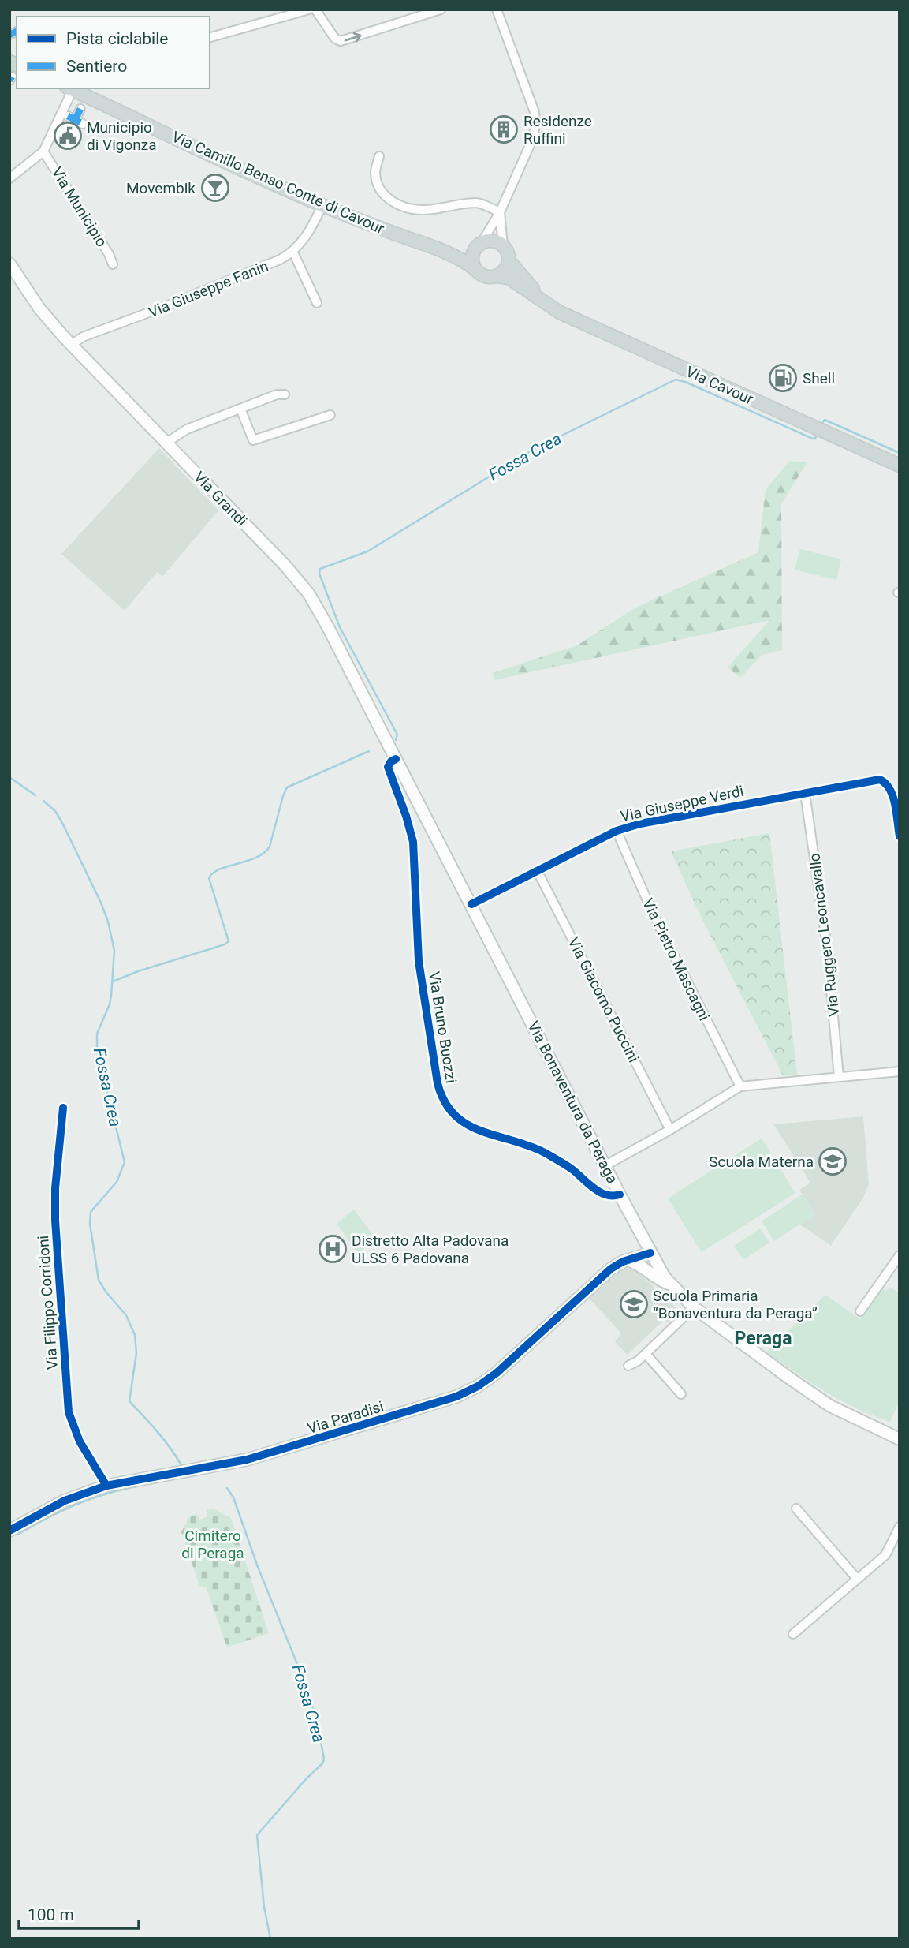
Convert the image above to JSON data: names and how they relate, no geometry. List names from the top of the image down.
{
  "streets": {
    "main road": [
      "Via Camillo Benso Conte di Cavour",
      "Via Cavour",
      "Via Grandi",
      "Via Bonaventura da Peraga",
      "Via Paradisi"
    ],
    "street": [
      "Via Municipio",
      "Via Giuseppe Fanin",
      "Via Giuseppe Verdi",
      "Via Ruggero Leoncavallo",
      "Via Pietro Mascagni",
      "Via Giacomo Puccini",
      "Via Bruno Buozzi",
      "Via Filippo Corridoni"
    ]
  },
  "crossings": [
    ["Via Camillo Benso Conte di Cavour", "Via Municipio"],
    ["Via Giuseppe Fanin", "Via Grandi"],
    ["Via Grandi", "Via Bruno Buozzi"],
    ["Via Grandi", "Via Bonaventura da Peraga"],
    ["Via Giuseppe Verdi", "Via Ruggero Leoncavallo"],
    ["Via Giuseppe Verdi", "Via Pietro Mascagni"],
    ["Via Giuseppe Verdi", "Via Giacomo Puccini"],
    ["Via Giuseppe Verdi", "Via Bonaventura da Peraga"],
    ["Via Bruno Buozzi", "Via Bonaventura da Peraga"],
    ["Via Bonaventura da Peraga", "Via Paradisi"],
    ["Via Filippo Corridoni", "Via Paradisi"]
  ],
  "districts": ["Peraga"],
  "water": ["Fossa Crea"],
  "parks": ["Cimitero di Peraga"],
  "places": {
    "building": ["Residenze Ruffini"],
    "public building": ["Municipio di Vigonza"],
    "bar": ["Movembik"],
    "fuel station": ["Shell"],
    "school or university": ["Scuola Materna", "Scuola Primaria “Bonaventura da Peraga”"],
    "hospital": ["Distretto Alta Padovana ULSS 6 Padovana"]
  },
  "legend": ["Pista ciclabile", "Sentiero"],
  "scale_bar": "100 m"
}
